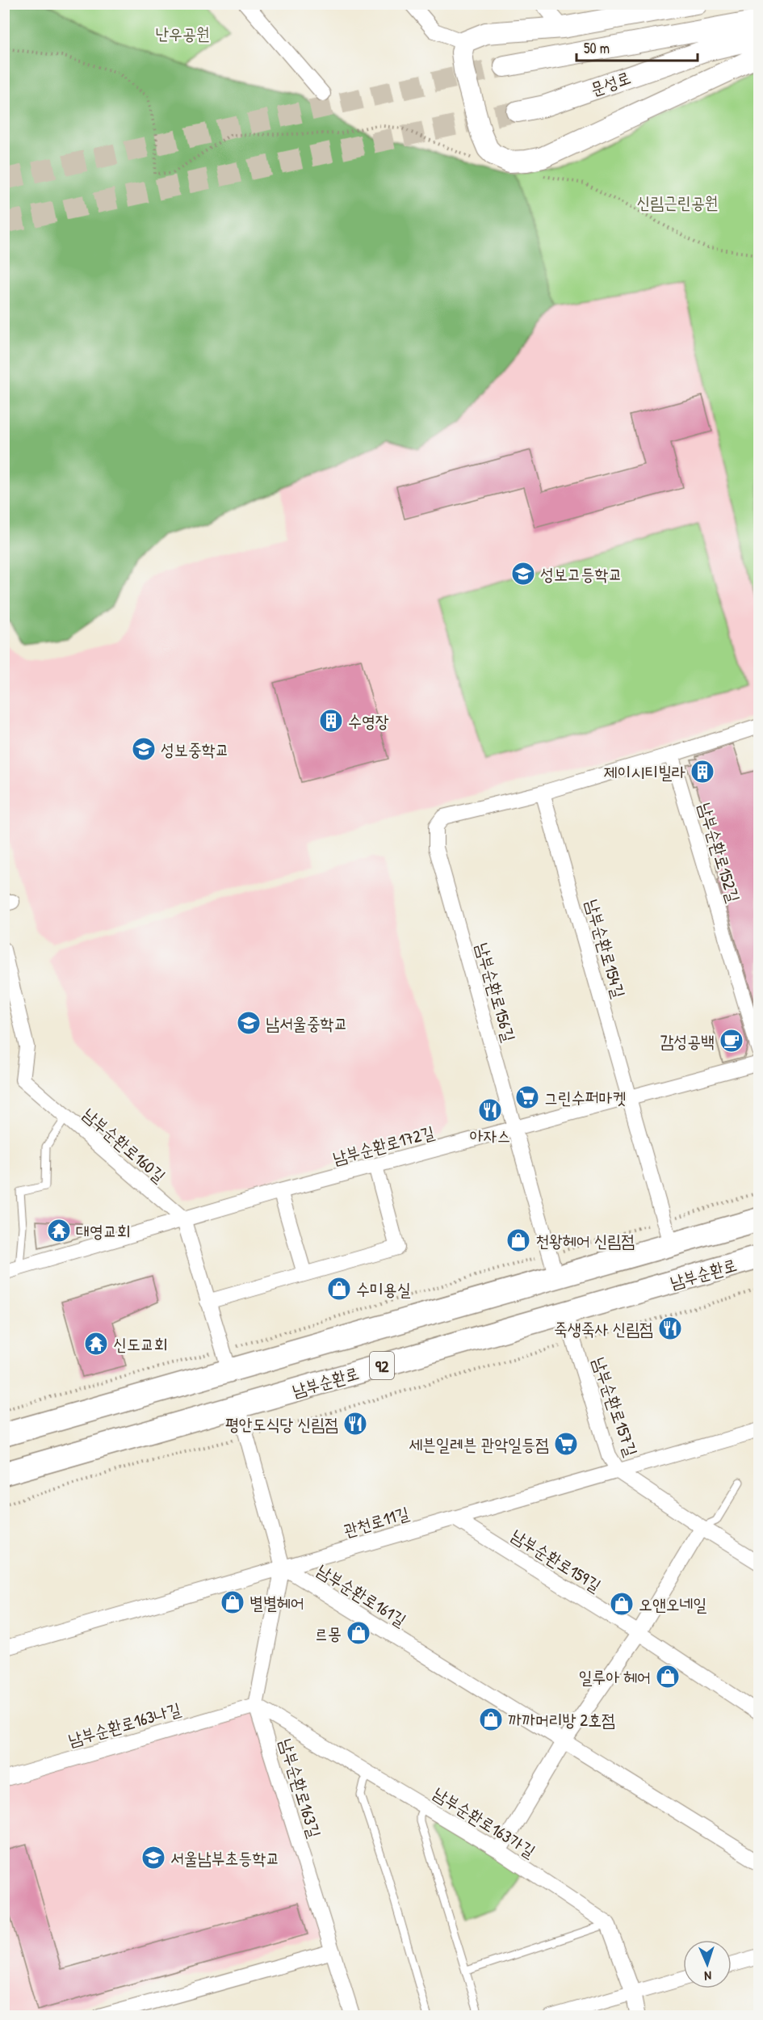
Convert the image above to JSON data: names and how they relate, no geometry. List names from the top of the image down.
{
  "streets": {
    "main road": ["문성로", "남부순환로", "92"],
    "street": [
      "남부순환로152길",
      "남부순환로154길",
      "남부순환로156길",
      "남부순환로160길",
      "남부순환로172길",
      "남부순환로157길",
      "관천로11길",
      "남부순환로159길",
      "남부순환로161길",
      "남부순환로163나길",
      "남부순환로163길",
      "남부순환로163가길"
    ]
  },
  "crossings": [
    ["남부순환로154길", "남부순환로156길"],
    ["남부순환로154길", "남부순환로172길"],
    ["남부순환로154길", "92"],
    ["남부순환로156길", "남부순환로172길"],
    ["남부순환로156길", "92"],
    ["남부순환로160길", "남부순환로172길"],
    ["남부순환로", "남부순환로157길"],
    ["남부순환로157길", "관천로11길"],
    ["관천로11길", "남부순환로159길"],
    ["관천로11길", "남부순환로161길"],
    ["관천로11길", "남부순환로163길"],
    ["남부순환로161길", "남부순환로163길"],
    ["남부순환로163나길", "남부순환로163길"],
    ["남부순환로163나길", "남부순환로163가길"],
    ["남부순환로163길", "남부순환로163가길"]
  ],
  "parks": ["난우공원", "신림근린공원"],
  "places": {
    "school or university": [
      "성보고등학교",
      "성보중학교",
      "남서울중학교",
      "서울남부초등학교"
    ],
    "building": ["수영장", "제이시티빌라"],
    "cafe": ["감성공백"],
    "supermarket": ["그린수퍼마켓", "세븐일레븐 관악일등점"],
    "restaurant": ["아자스", "죽생죽사 신림점", "평안도식당 신림점"],
    "temple": ["대영교회", "신도교회"],
    "shop": [
      "천왕헤어 신림점",
      "수미용실",
      "별별헤어",
      "오앤오네일",
      "르몽",
      "일루아 헤어",
      "까까머리방 2호점"
    ]
  },
  "scale_bar": "50 m",
  "north": "bottom"
}
